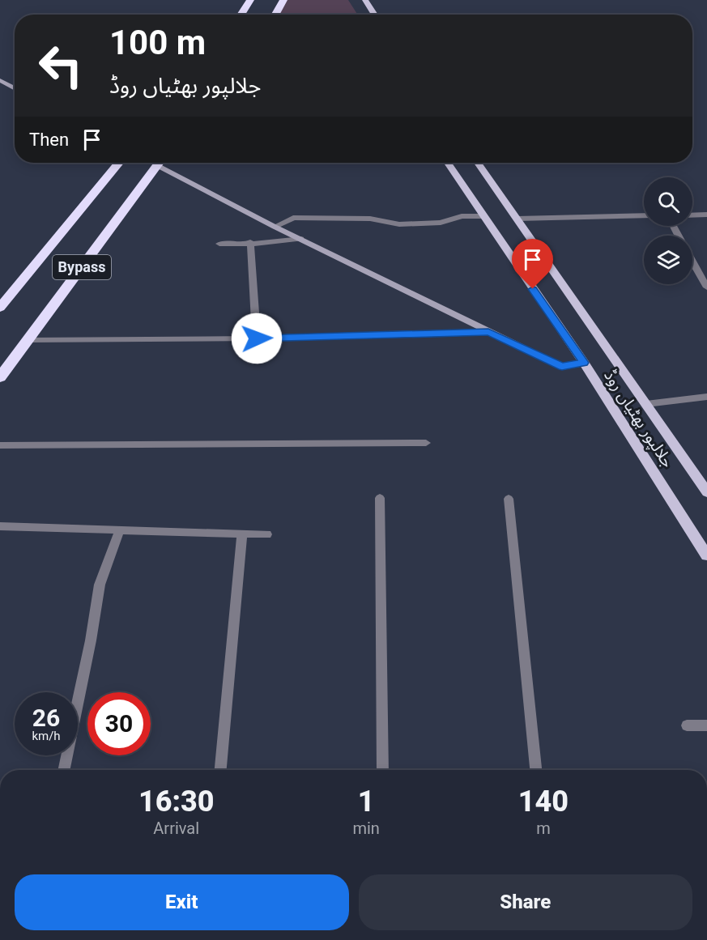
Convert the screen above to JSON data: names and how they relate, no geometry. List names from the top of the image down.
{
  "streets": {
    "highway": ["Bypass"],
    "main road": ["جلالپور بھٹیاں روڈ"]
  },
  "page": {
    "turn": ["100 m", "جلالپور بھٹیاں روڈ"],
    "then": "Then",
    "speed": "26 km/h",
    "limit": "30",
    "eta": [
      "16:30",
      "Arrival",
      "1",
      "min",
      "140",
      "m"
    ],
    "buttons": ["Exit", "Share"]
  }
}
